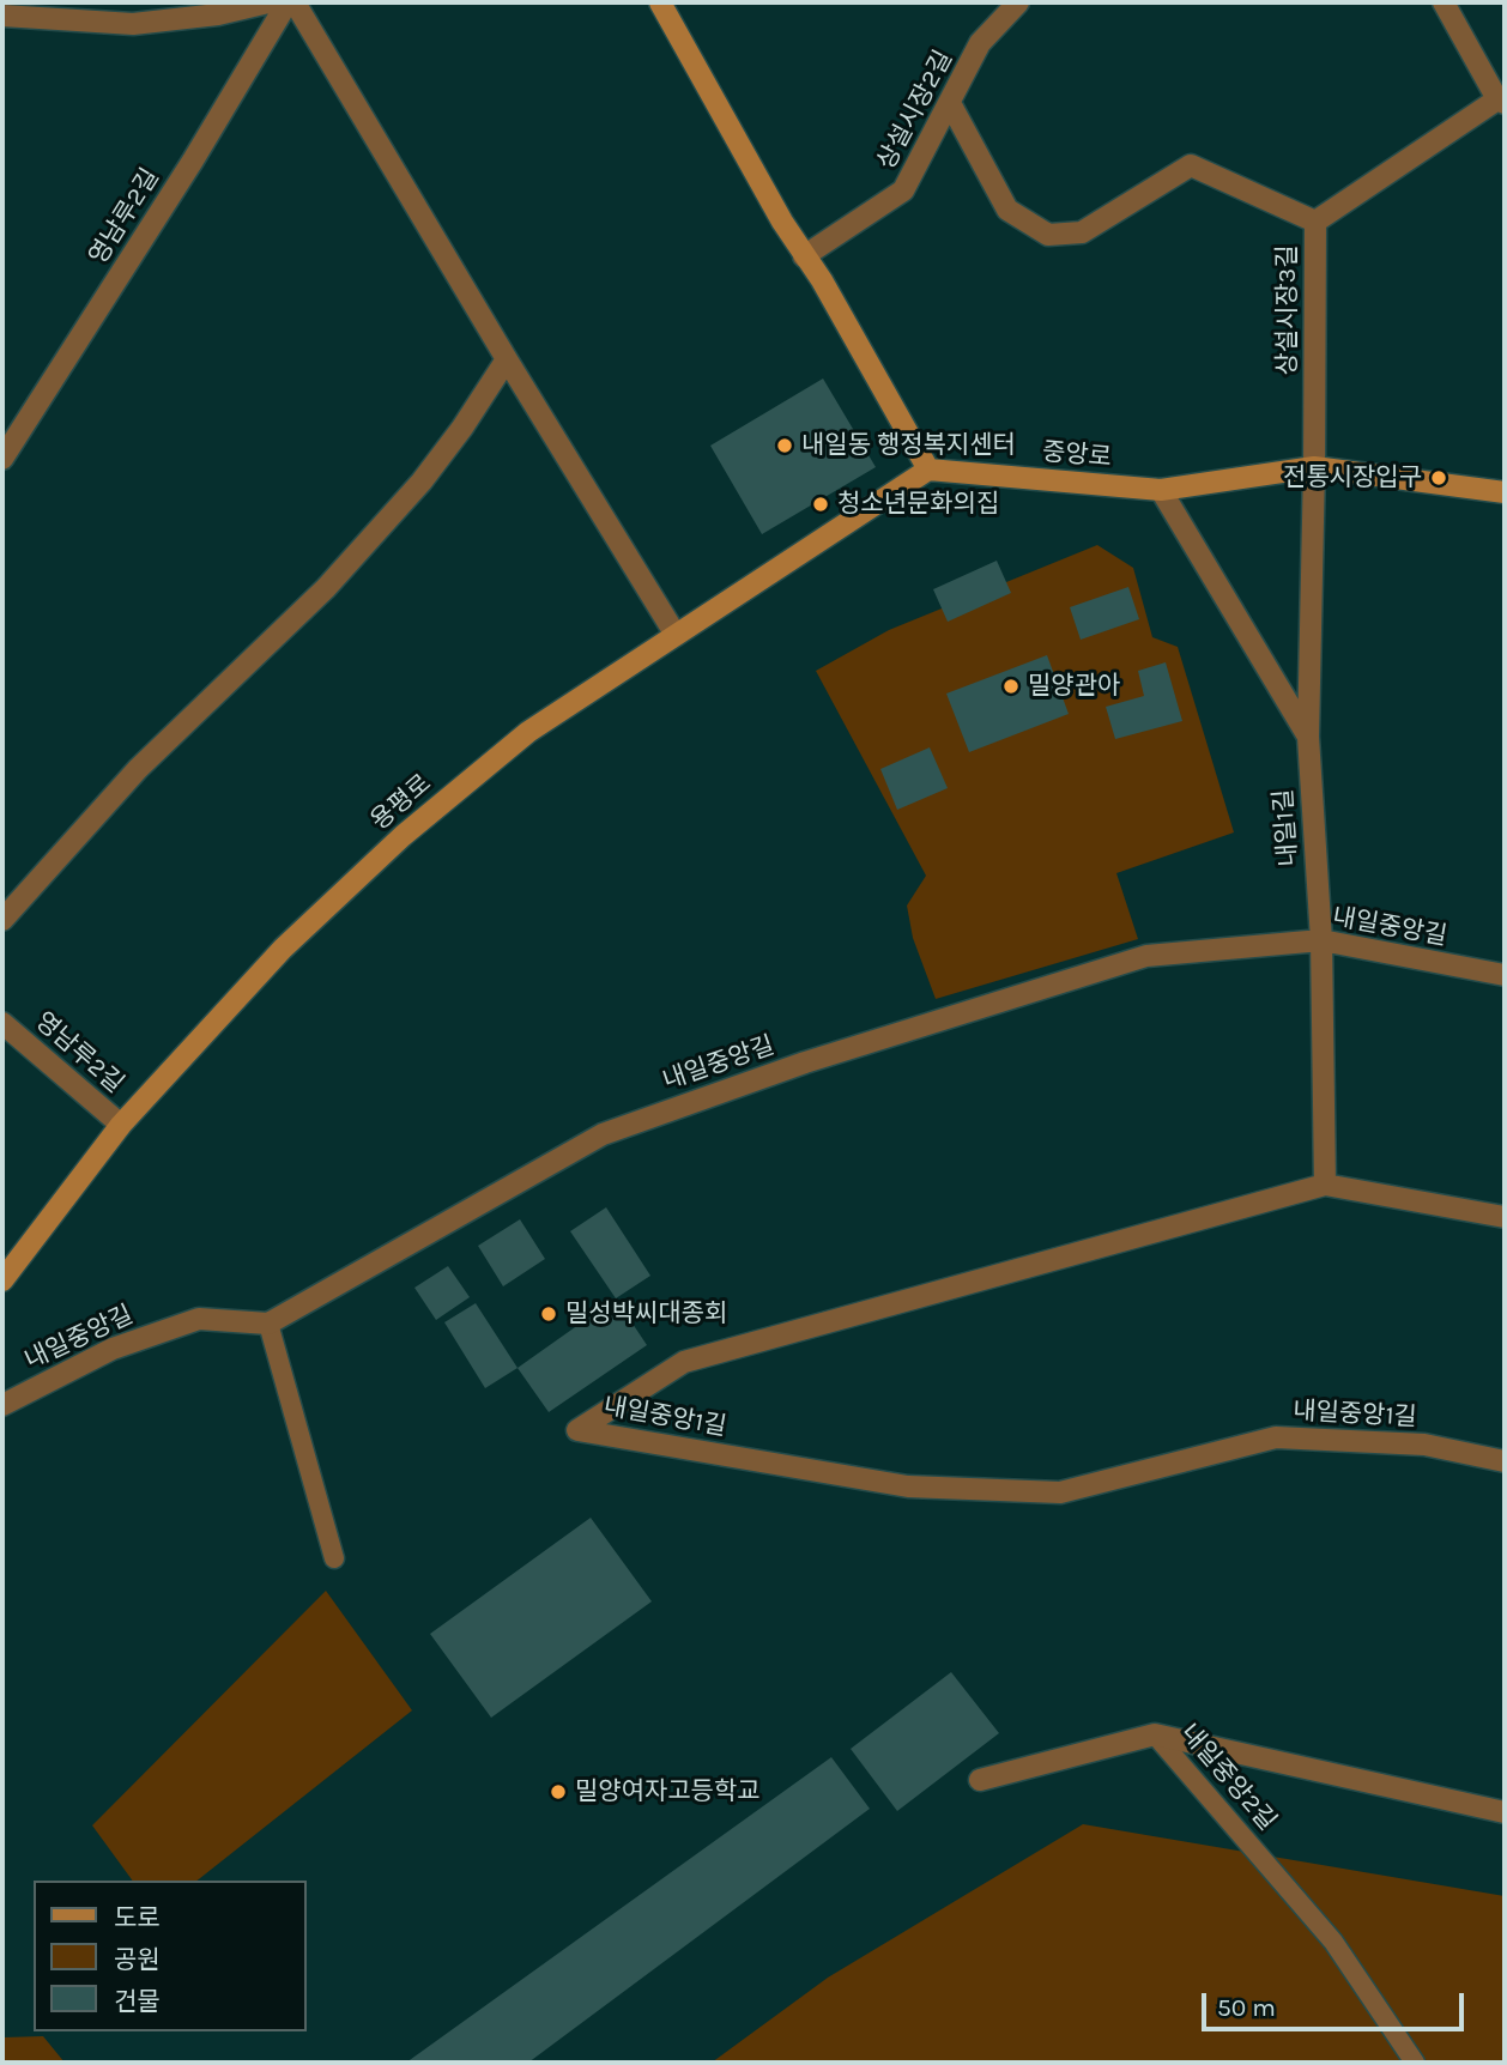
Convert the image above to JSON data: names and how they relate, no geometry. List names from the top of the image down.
{
  "streets": {
    "main road": ["중앙로", "용평로"],
    "street": [
      "상설시장2길",
      "영남루2길",
      "상설시장3길",
      "내일1길",
      "내일중앙길",
      "내일중앙1길",
      "내일중앙2길"
    ]
  },
  "crossings": [
    ["영남루2길", "용평로"],
    ["상설시장3길", "중앙로"],
    ["상설시장3길", "내일1길"],
    ["중앙로", "용평로"],
    ["중앙로", "내일1길"],
    ["내일1길", "내일중앙길"],
    ["내일1길", "내일중앙1길"]
  ],
  "places": [
    "내일동 행정복지센터",
    "전통시장입구",
    "청소년문화의집",
    "밀양관아",
    "밀성박씨대종회",
    "밀양여자고등학교"
  ],
  "legend": ["도로", "공원", "건물"],
  "scale_bar": "50 m"
}
